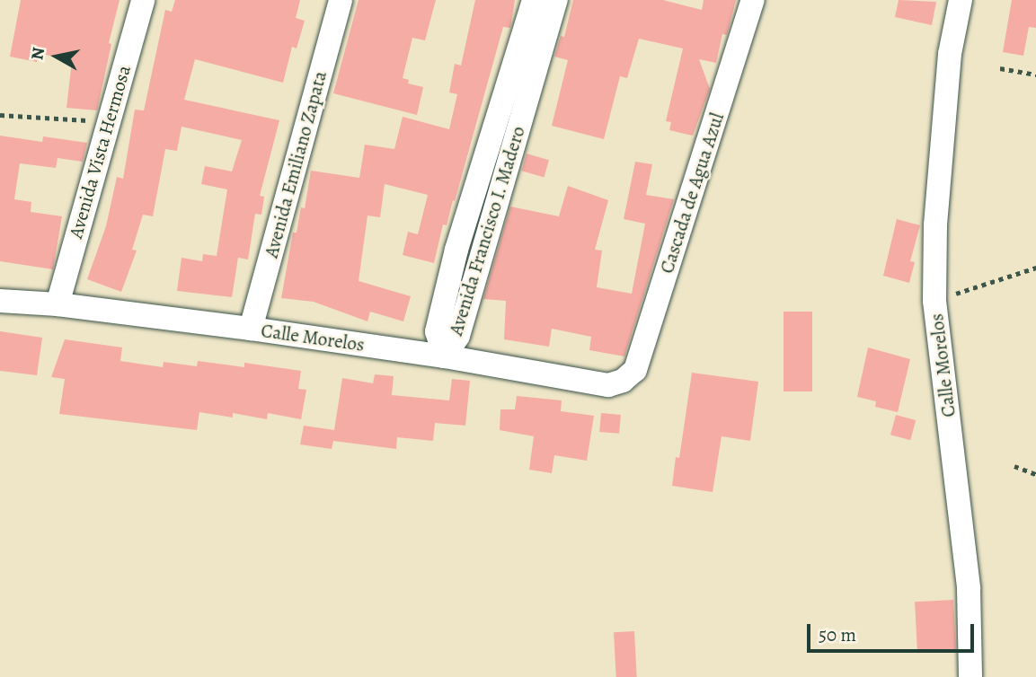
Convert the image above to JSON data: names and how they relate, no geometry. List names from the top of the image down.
{
  "streets": {
    "street": [
      "Avenida Vista Hermosa",
      "Avenida Emiliano Zapata",
      "Cascada de Agua Azul",
      "Avenida Francisco I. Madero",
      "Calle Morelos"
    ]
  },
  "crossings": [
    ["Avenida Vista Hermosa", "Calle Morelos"],
    ["Avenida Emiliano Zapata", "Calle Morelos"],
    ["Cascada de Agua Azul", "Calle Morelos"],
    ["Avenida Francisco I. Madero", "Calle Morelos"]
  ],
  "scale_bar": "50 m",
  "north": "left"
}
